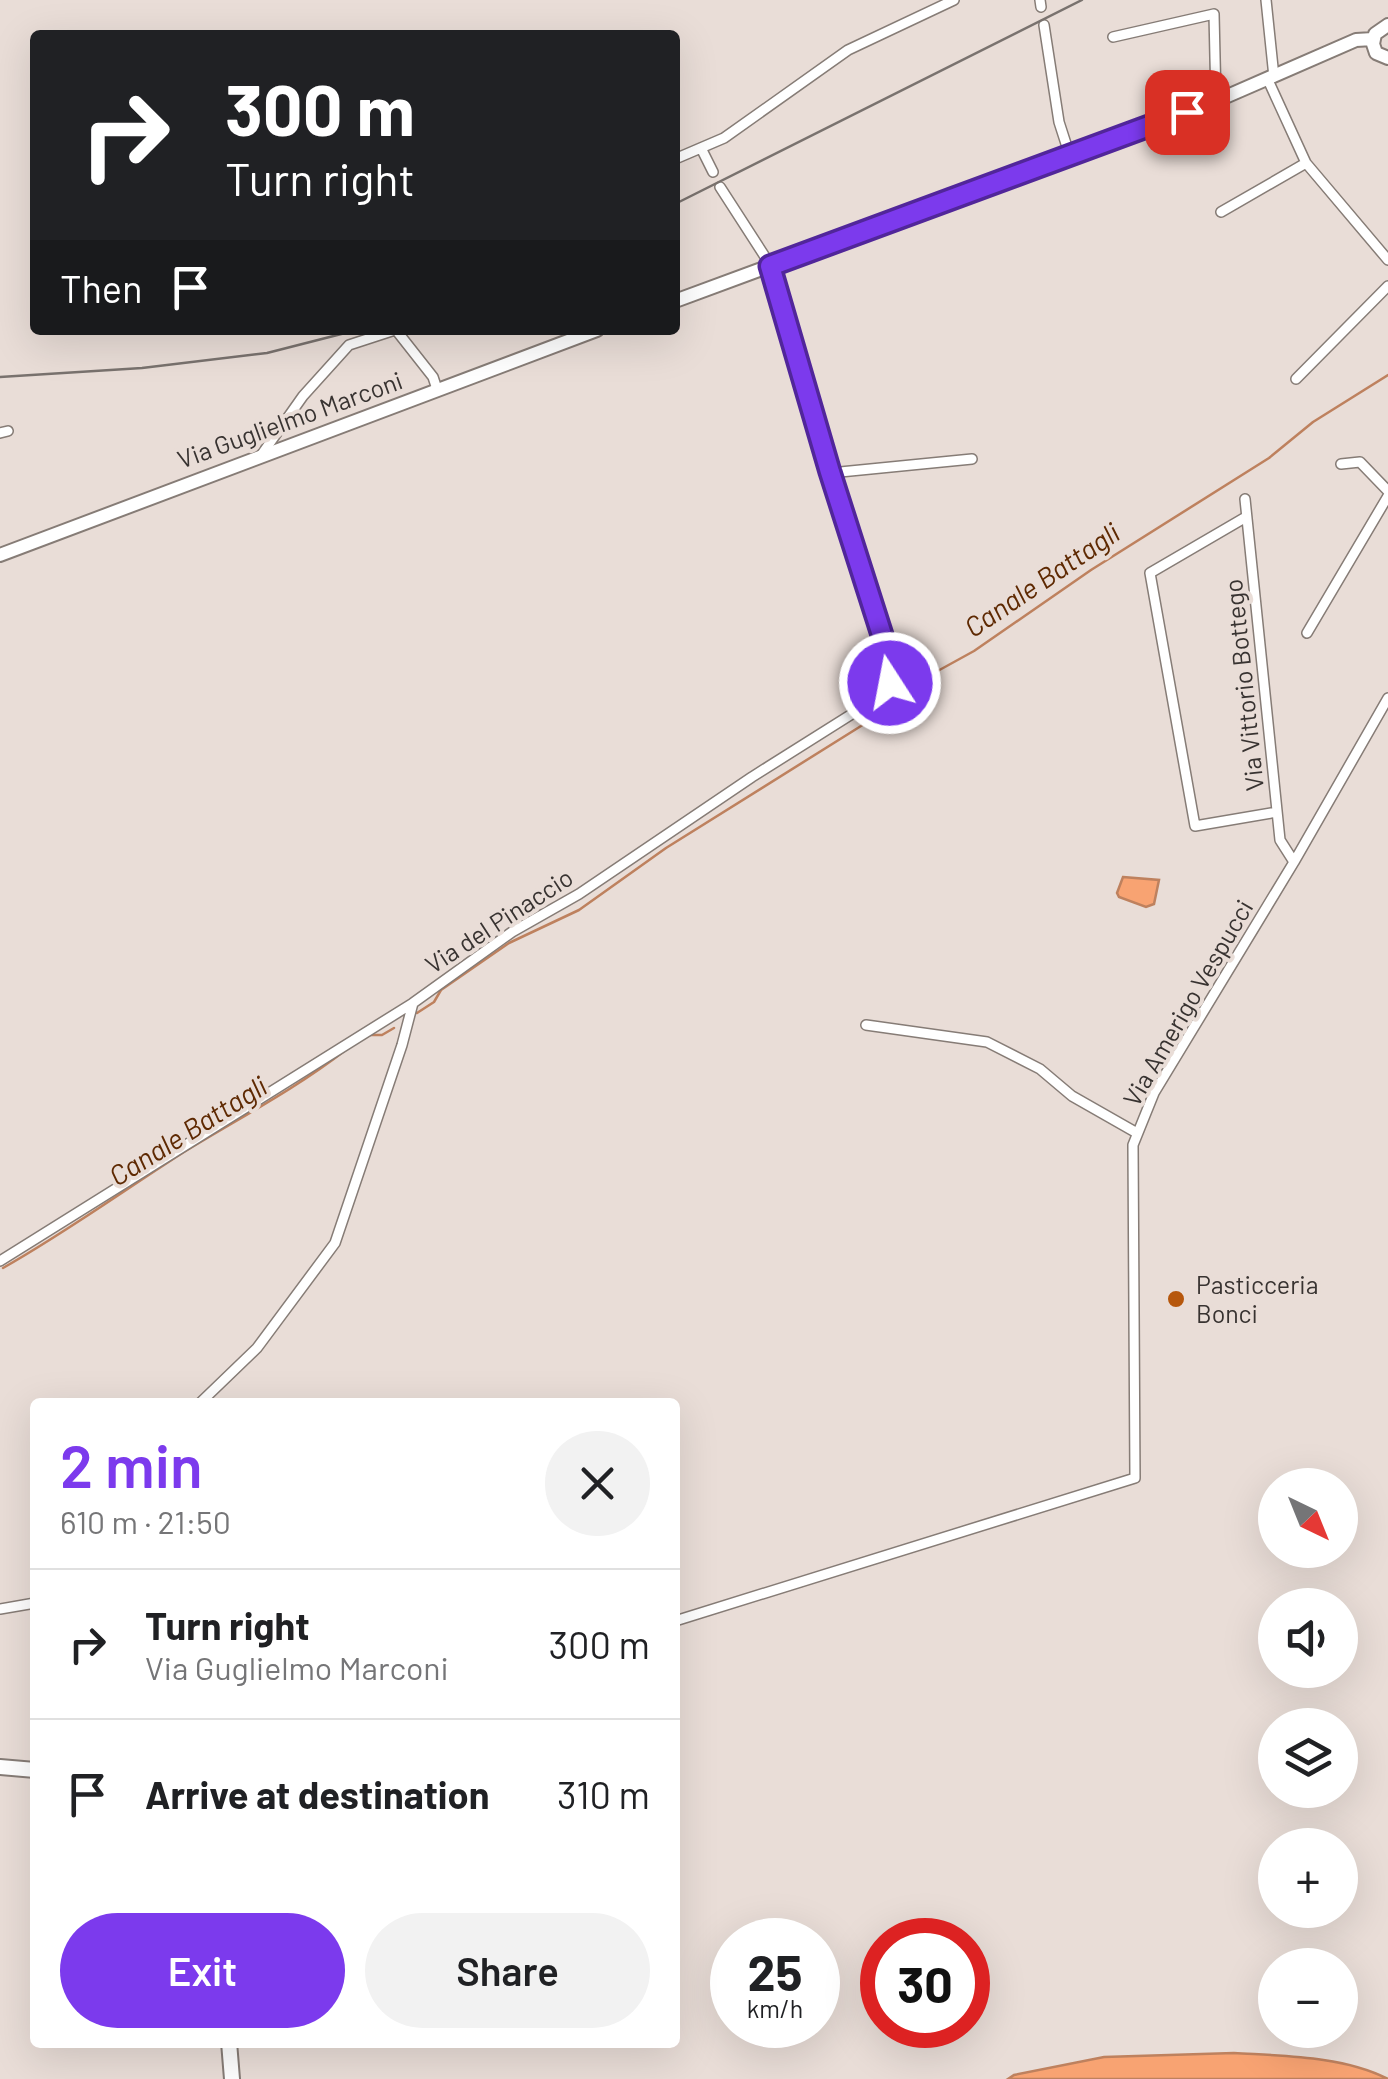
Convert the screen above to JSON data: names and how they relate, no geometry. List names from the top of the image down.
{
  "streets": {
    "street": [
      "Via Guglielmo Marconi",
      "Via Vittorio Bottego",
      "Via del Pinaccio",
      "Via Amerigo Vespucci"
    ]
  },
  "crossings": [
    ["Via Vittorio Bottego", "Via Amerigo Vespucci"]
  ],
  "water": ["Canale Battagli"],
  "places": ["Pasticceria Bonci"],
  "north": "bottom right",
  "page": {
    "turn": ["300 m", "Turn right"],
    "then": "Then",
    "heading": ["2 min", "610 m · 21:50"],
    "map_buttons": ["+", "−"],
    "list": [
      {
        "name": "Turn right",
        "note": "Via Guglielmo Marconi",
        "value": "300 m"
      },
      {
        "name": "Arrive at destination",
        "value": "310 m"
      }
    ],
    "buttons": ["Exit", "Share"],
    "speed": "25 km/h",
    "limit": "30"
  }
}
